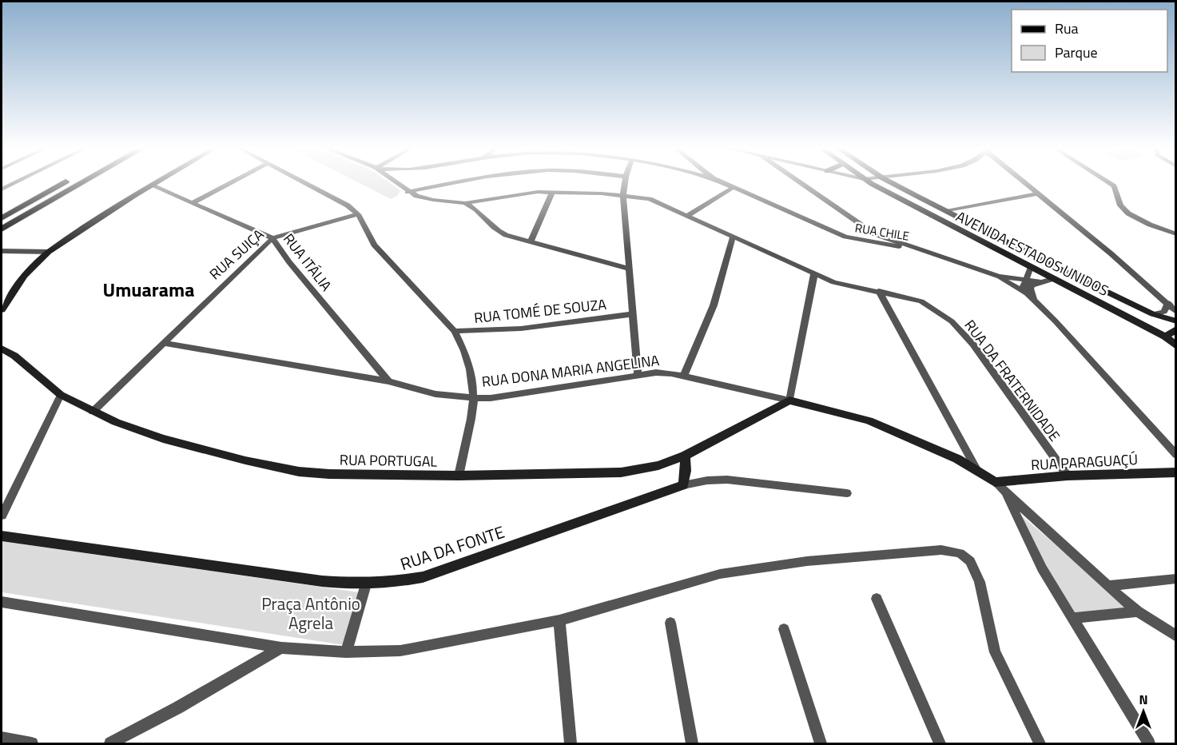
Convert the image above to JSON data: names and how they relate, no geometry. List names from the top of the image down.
{
  "streets": {
    "street": [
      "RUA CHILE",
      "AVENIDA ESTADOS UNIDOS",
      "RUA SUIÇA",
      "RUA ITÁLIA",
      "RUA TOMÉ DE SOUZA",
      "RUA DONA MARIA ANGELINA",
      "RUA DA FRATERNIDADE",
      "RUA PORTUGAL",
      "RUA PARAGUAÇÚ",
      "RUA DA FONTE"
    ]
  },
  "crossings": [
    ["RUA SUIÇA", "RUA ITÁLIA"],
    ["RUA SUIÇA", "RUA TOMÉ DE SOUZA"],
    ["RUA SUIÇA", "RUA DONA MARIA ANGELINA"],
    ["RUA SUIÇA", "RUA PORTUGAL"],
    ["RUA ITÁLIA", "RUA DONA MARIA ANGELINA"],
    ["RUA DONA MARIA ANGELINA", "RUA PORTUGAL"],
    ["RUA DONA MARIA ANGELINA", "RUA PARAGUAÇÚ"],
    ["RUA DA FRATERNIDADE", "RUA PARAGUAÇÚ"]
  ],
  "districts": ["Umuarama"],
  "parks": ["Praça Antônio Agrela"],
  "legend": ["Rua", "Parque"],
  "north": "top"
}
